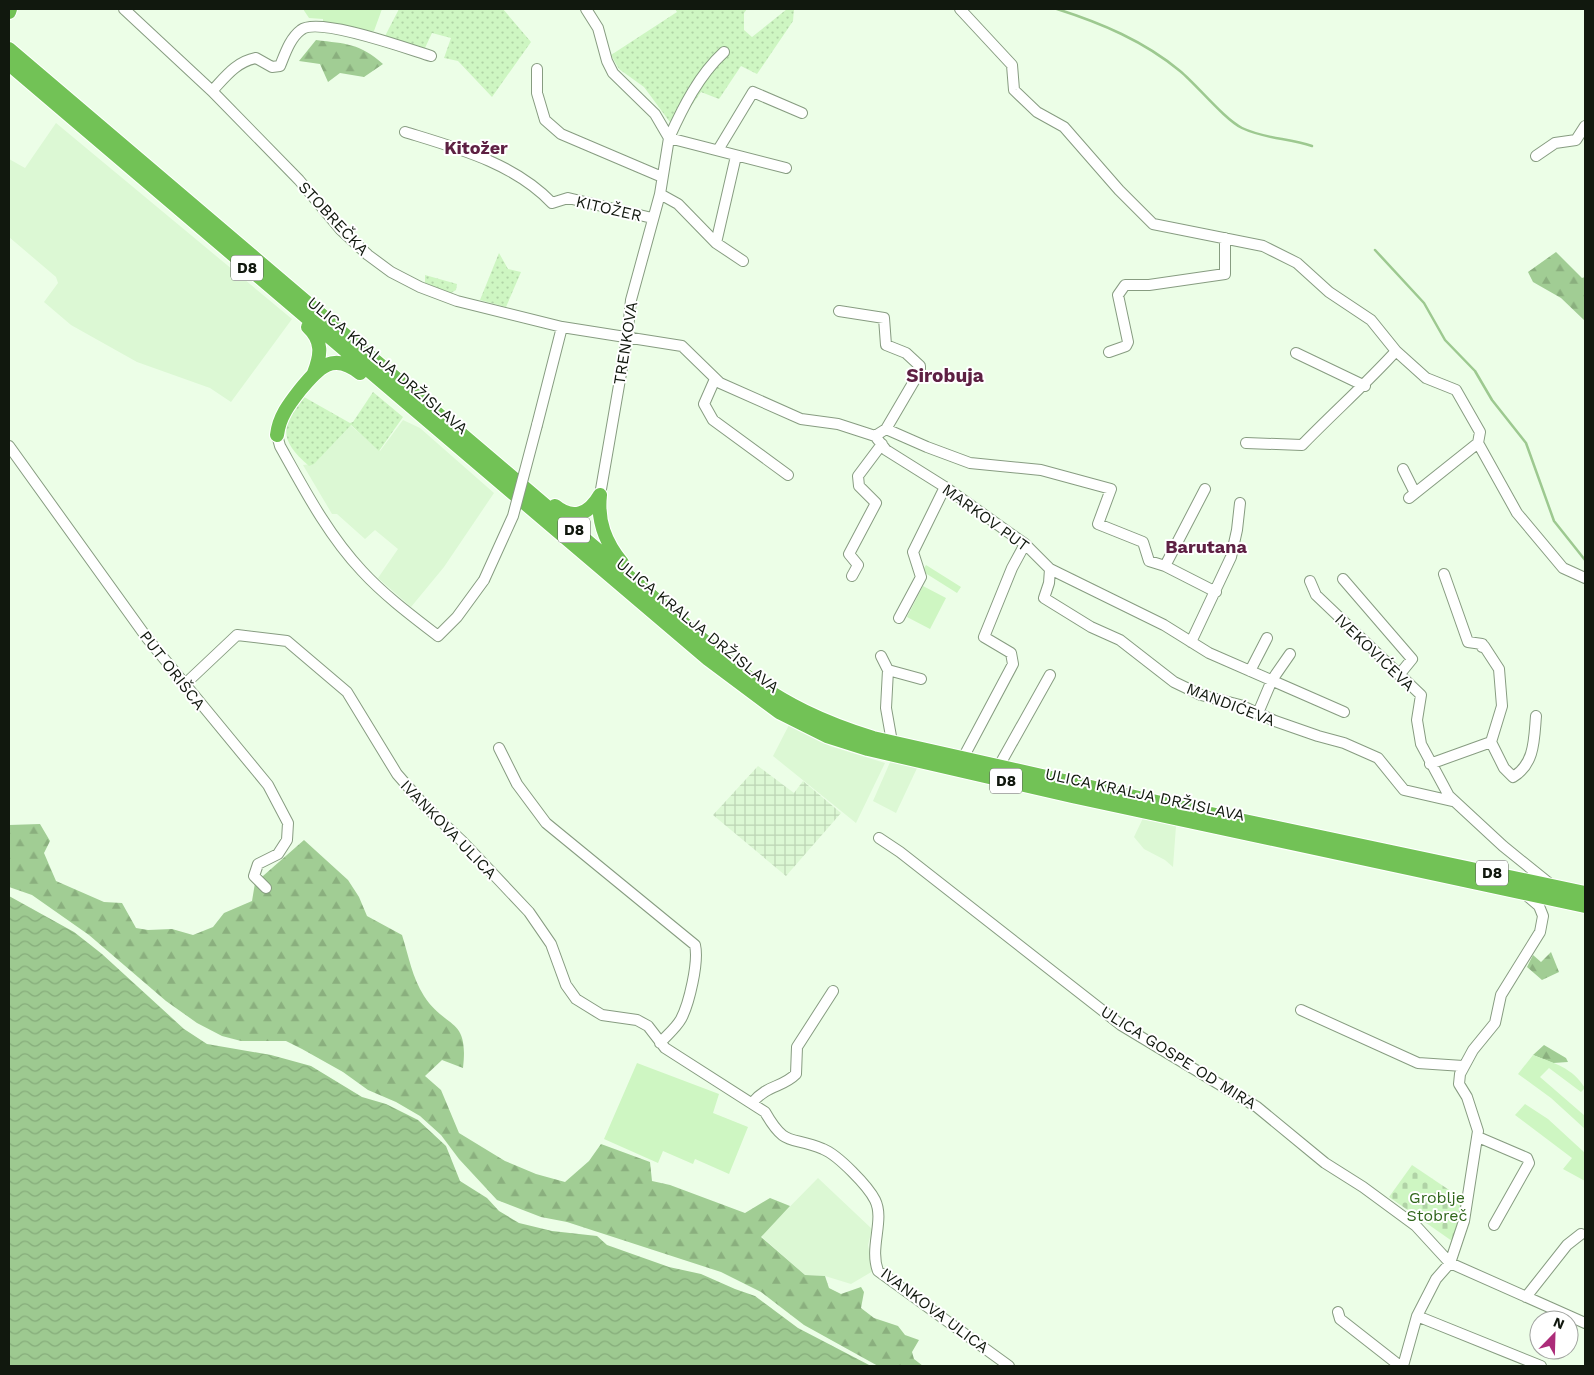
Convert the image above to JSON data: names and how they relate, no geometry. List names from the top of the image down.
{
  "streets": {
    "highway": ["D8", "ULICA KRALJA DRŽISLAVA"],
    "street": [
      "KITOŽER",
      "STOBREČKA",
      "TRENKOVA",
      "MARKOV PUT",
      "IVEKOVIĆEVA",
      "PUT ORIŠCA",
      "MANDIĆEVA",
      "IVANKOVA ULICA",
      "ULICA GOSPE OD MIRA"
    ]
  },
  "crossings": [
    ["KITOŽER", "TRENKOVA"],
    ["STOBREČKA", "TRENKOVA"],
    ["STOBREČKA", "MARKOV PUT"],
    ["D8", "ULICA KRALJA DRŽISLAVA"],
    ["TRENKOVA", "MARKOV PUT"],
    ["ULICA KRALJA DRŽISLAVA", "IVEKOVIĆEVA"],
    ["MARKOV PUT", "MANDIĆEVA"],
    ["IVEKOVIĆEVA", "MANDIĆEVA"],
    ["PUT ORIŠCA", "IVANKOVA ULICA"]
  ],
  "districts": ["Kitožer", "Sirobuja", "Barutana"],
  "parks": ["Groblje Stobreč"],
  "north": "top right"
}
